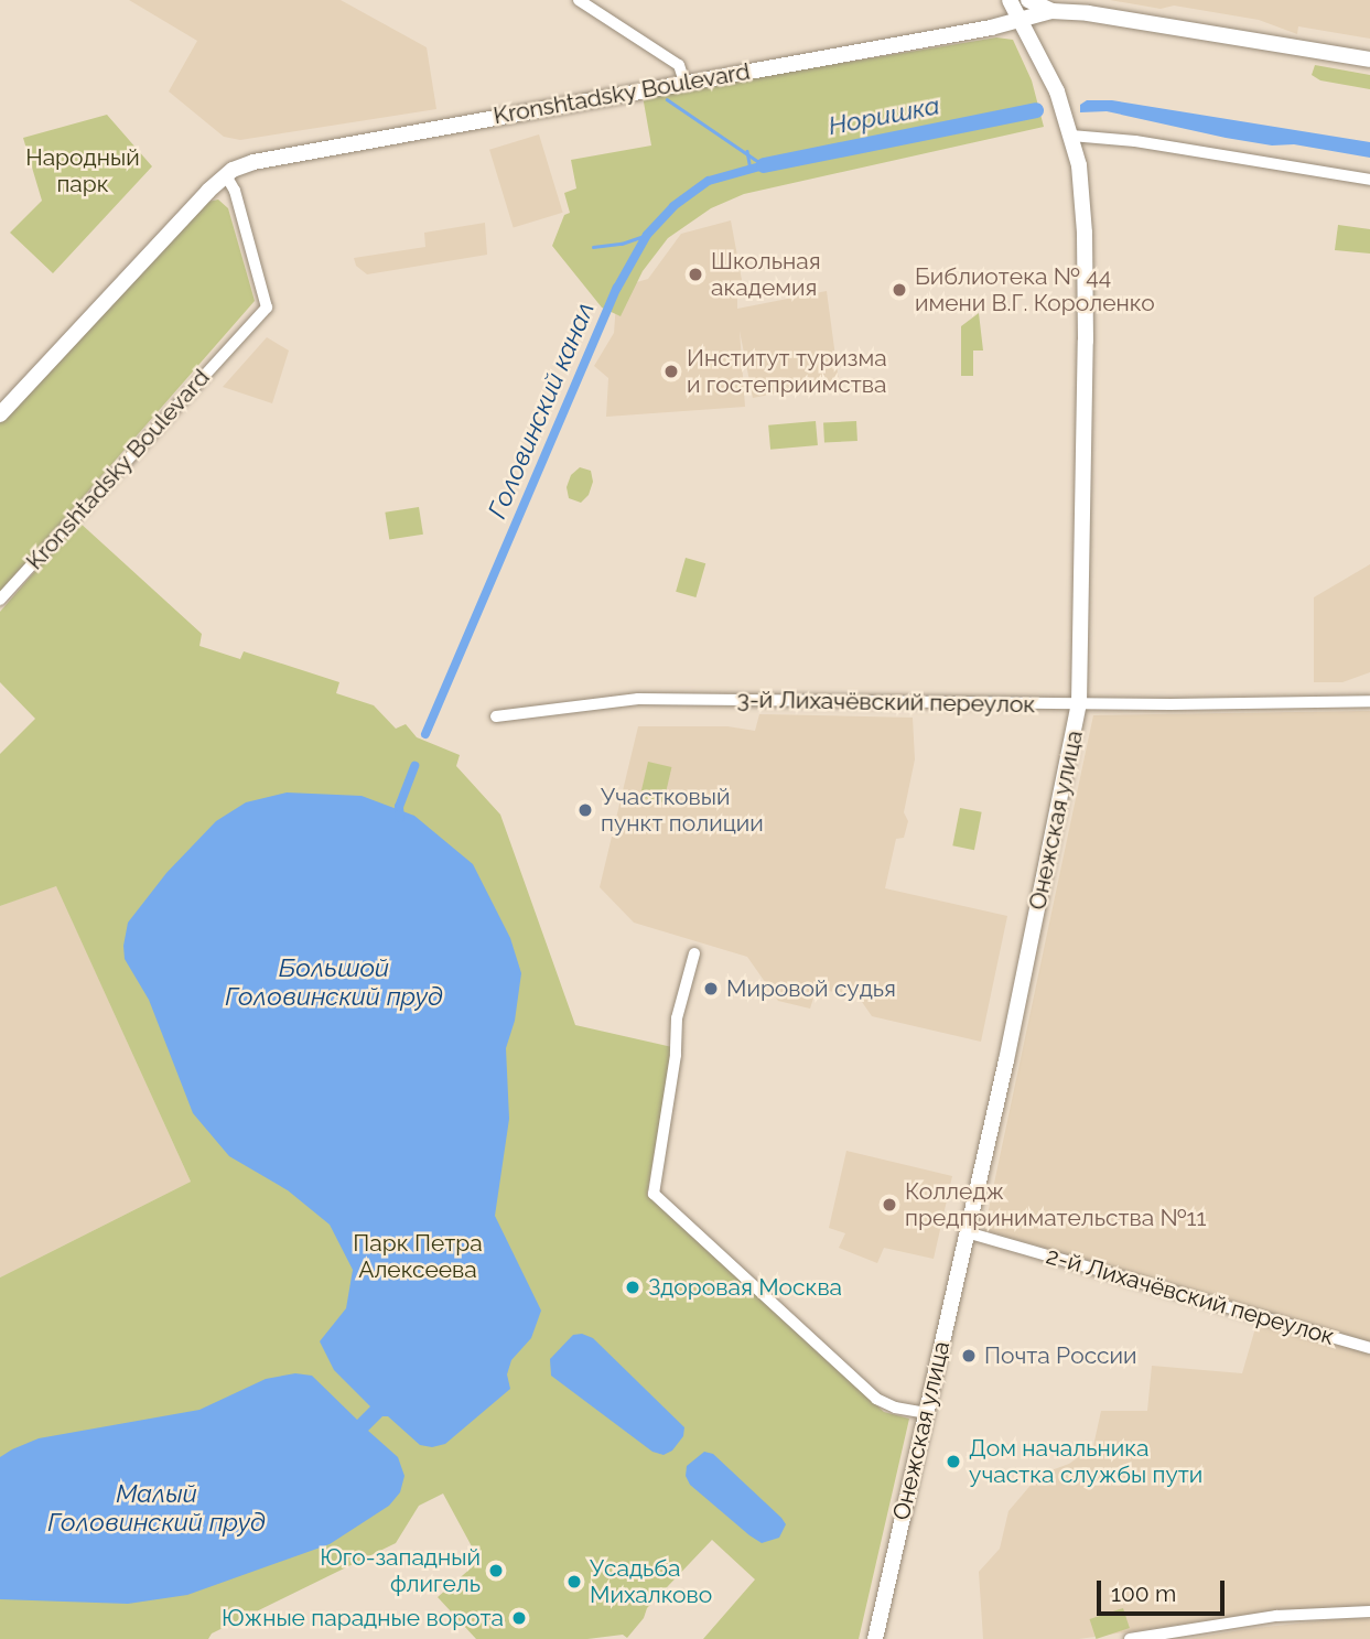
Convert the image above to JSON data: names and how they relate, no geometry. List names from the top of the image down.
{
  "streets": {
    "main road": ["Kronshtadsky Boulevard", "Онежская улица"],
    "street": ["3-й Лихачёвский переулок", "2-й Лихачёвский переулок"]
  },
  "crossings": [
    ["Kronshtadsky Boulevard", "Онежская улица"],
    ["3-й Лихачёвский переулок", "Онежская улица"],
    ["Онежская улица", "2-й Лихачёвский переулок"]
  ],
  "water": [
    "Норишка",
    "Головинский канал",
    "Большой Головинский пруд",
    "Малый Головинский пруд"
  ],
  "parks": ["Народный парк", "Парк Петра Алексеева"],
  "places": [
    "Школьная академия",
    "Библиотека № 44 имени В.Г. Короленко",
    "Институт туризма и гостеприимства",
    "Участковый пункт полиции",
    "Мировой судья",
    "Колледж предпринимательства №11",
    "Здоровая Москва",
    "Почта России",
    "Дом начальника участка службы пути",
    "Юго-западный флигель",
    "Усадьба Михалково",
    "Южные парадные ворота"
  ],
  "scale_bar": "100 m"
}
